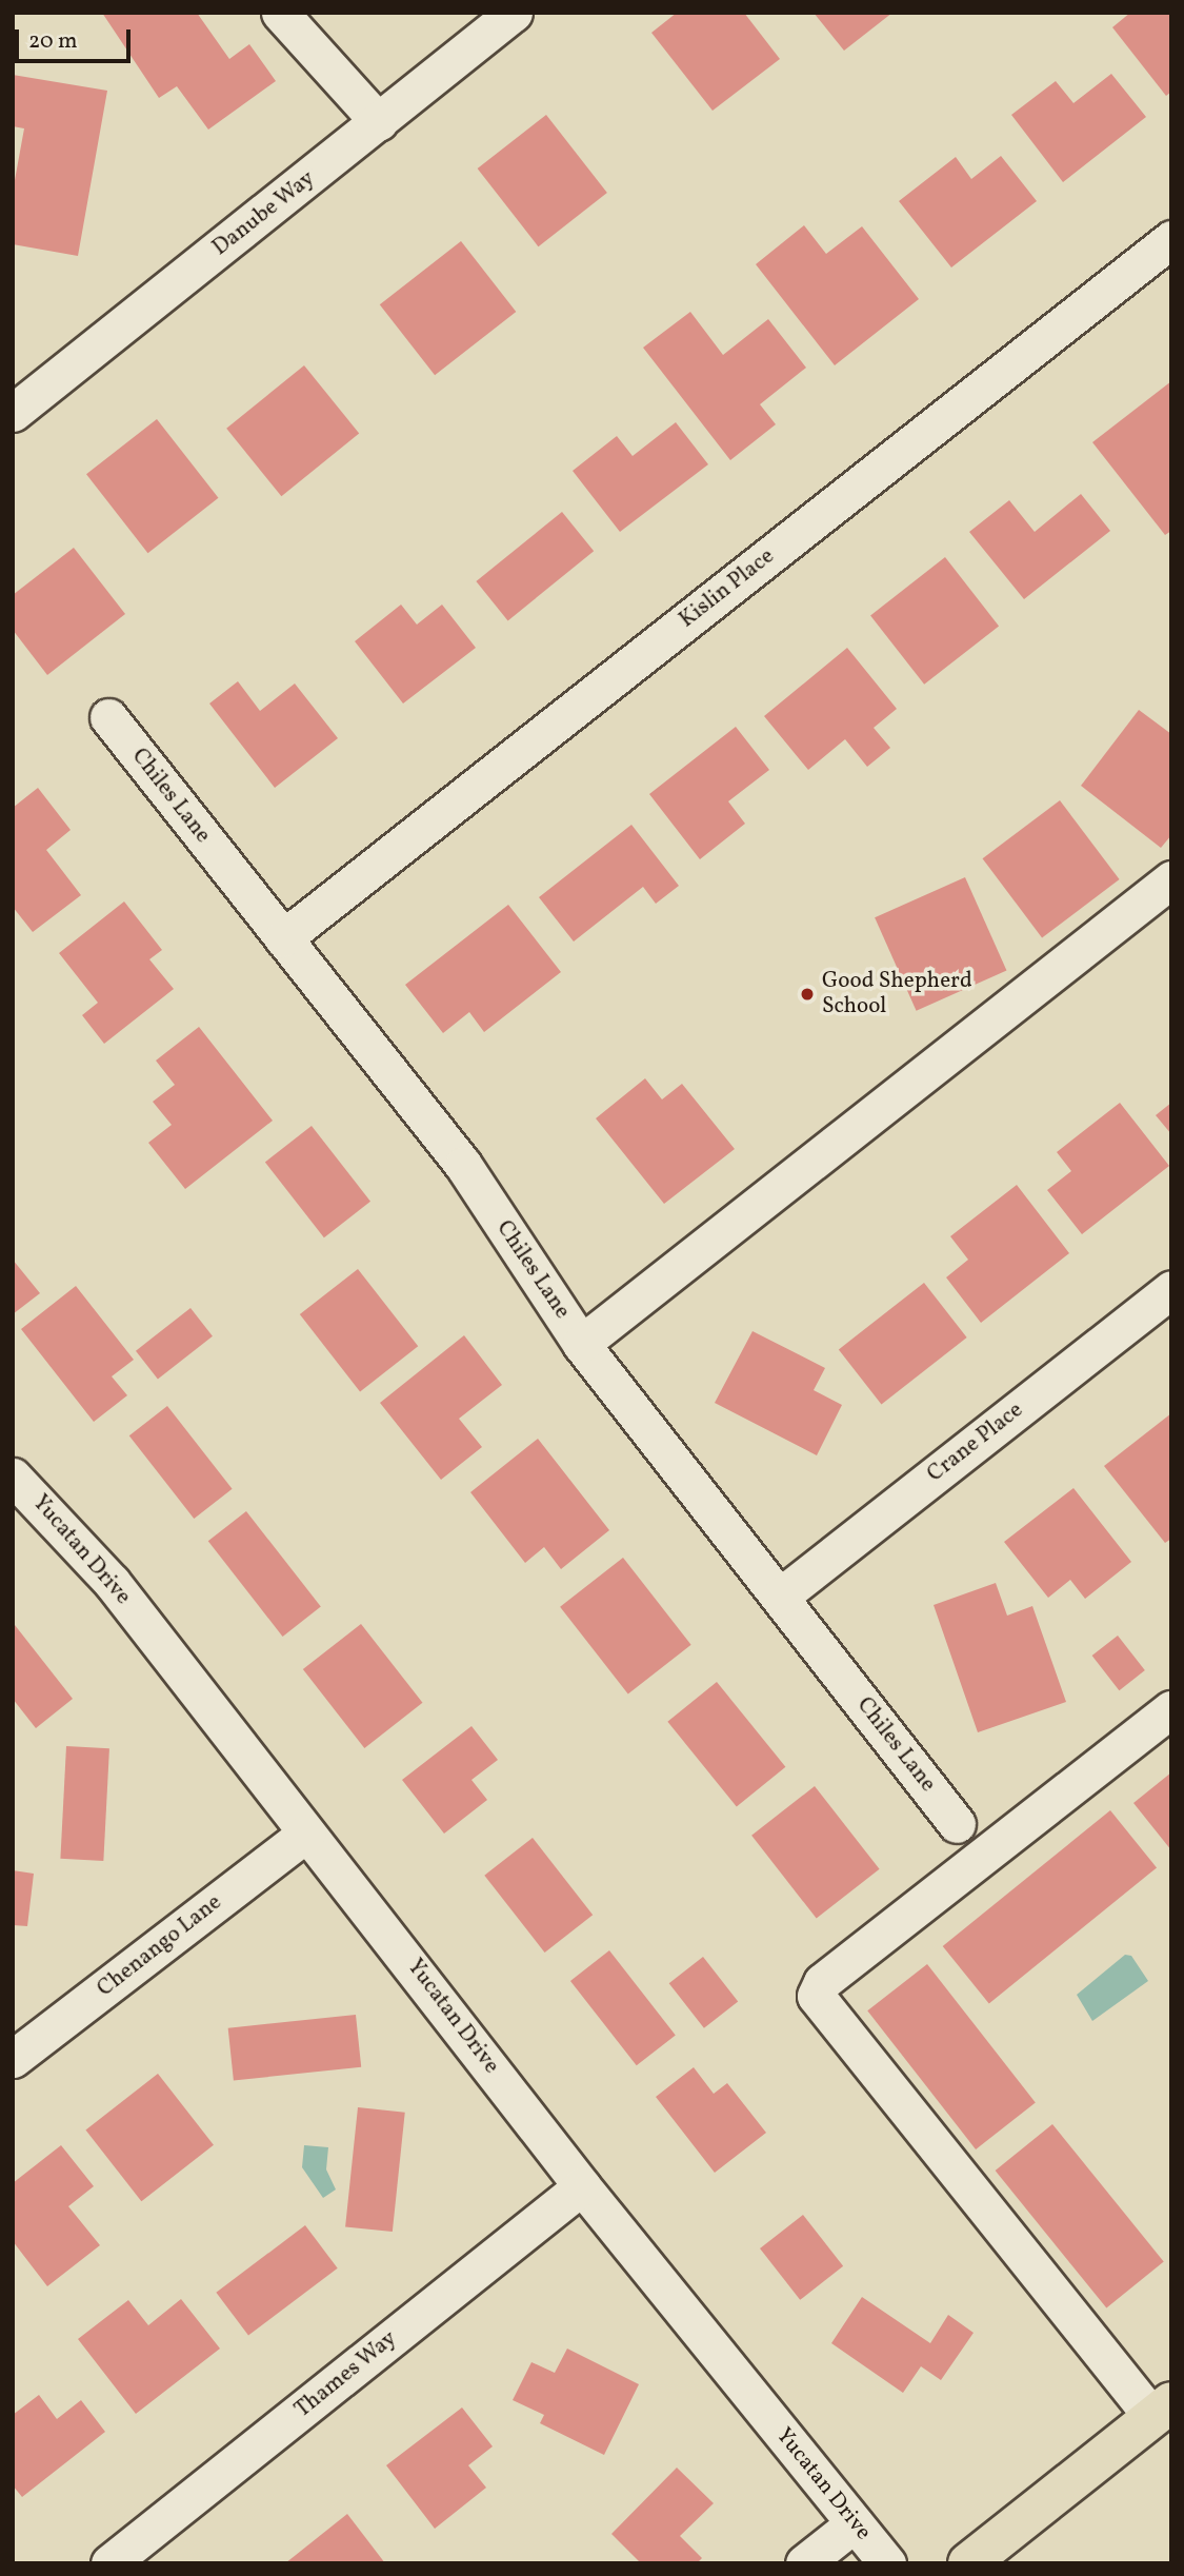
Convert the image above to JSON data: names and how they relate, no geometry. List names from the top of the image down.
{
  "streets": {
    "street": [
      "Danube Way",
      "Kislin Place",
      "Chiles Lane",
      "Crane Place",
      "Yucatan Drive",
      "Chenango Lane",
      "Thames Way"
    ]
  },
  "crossings": [
    ["Kislin Place", "Chiles Lane"],
    ["Chiles Lane", "Crane Place"],
    ["Yucatan Drive", "Chenango Lane"],
    ["Yucatan Drive", "Thames Way"]
  ],
  "places": ["Good Shepherd School"],
  "scale_bar": "20 m"
}
